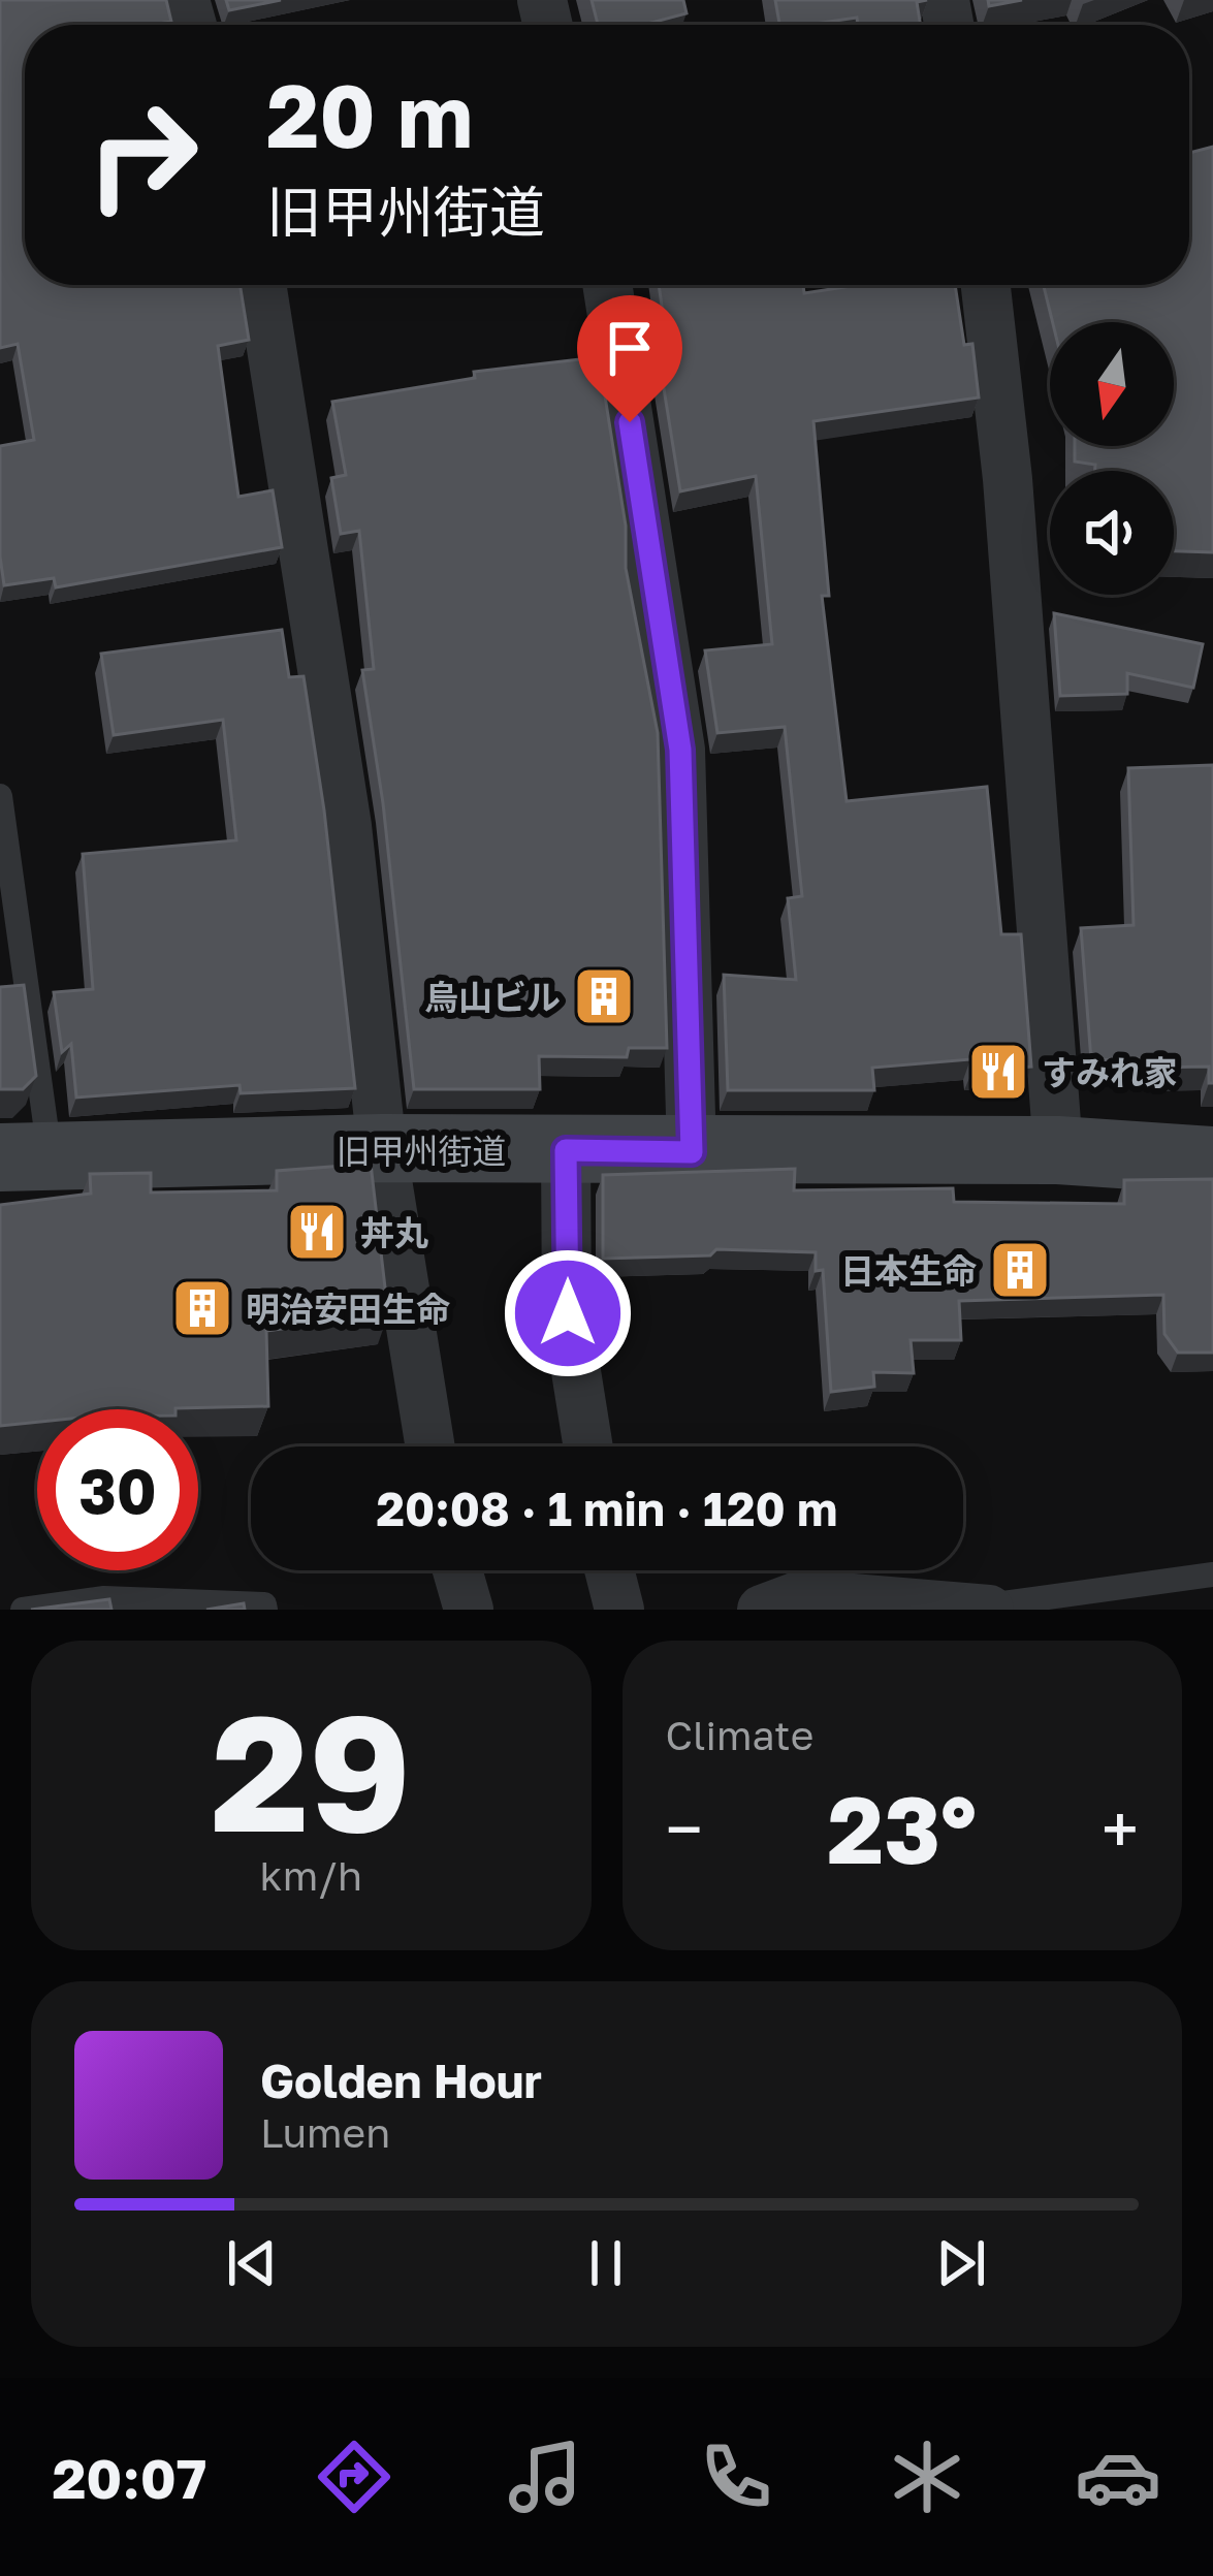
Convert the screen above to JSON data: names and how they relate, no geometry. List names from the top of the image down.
{
  "streets": {
    "street": ["旧甲州街道"]
  },
  "places": {
    "building": ["烏山ビル", "日本生命", "明治安田生命"],
    "restaurant": ["すみれ家", "丼丸"]
  },
  "north": "bottom",
  "page": {
    "turn": ["20 m", "旧甲州街道"],
    "limit": "30",
    "trip": "20:08 · 1 min · 120 m",
    "tile": [
      ["29", "km/h"],
      "Climate"
    ],
    "heat": ["−", "23°", "+"],
    "song": ["Golden Hour", "Lumen"],
    "tabs": "20:07"
  }
}
